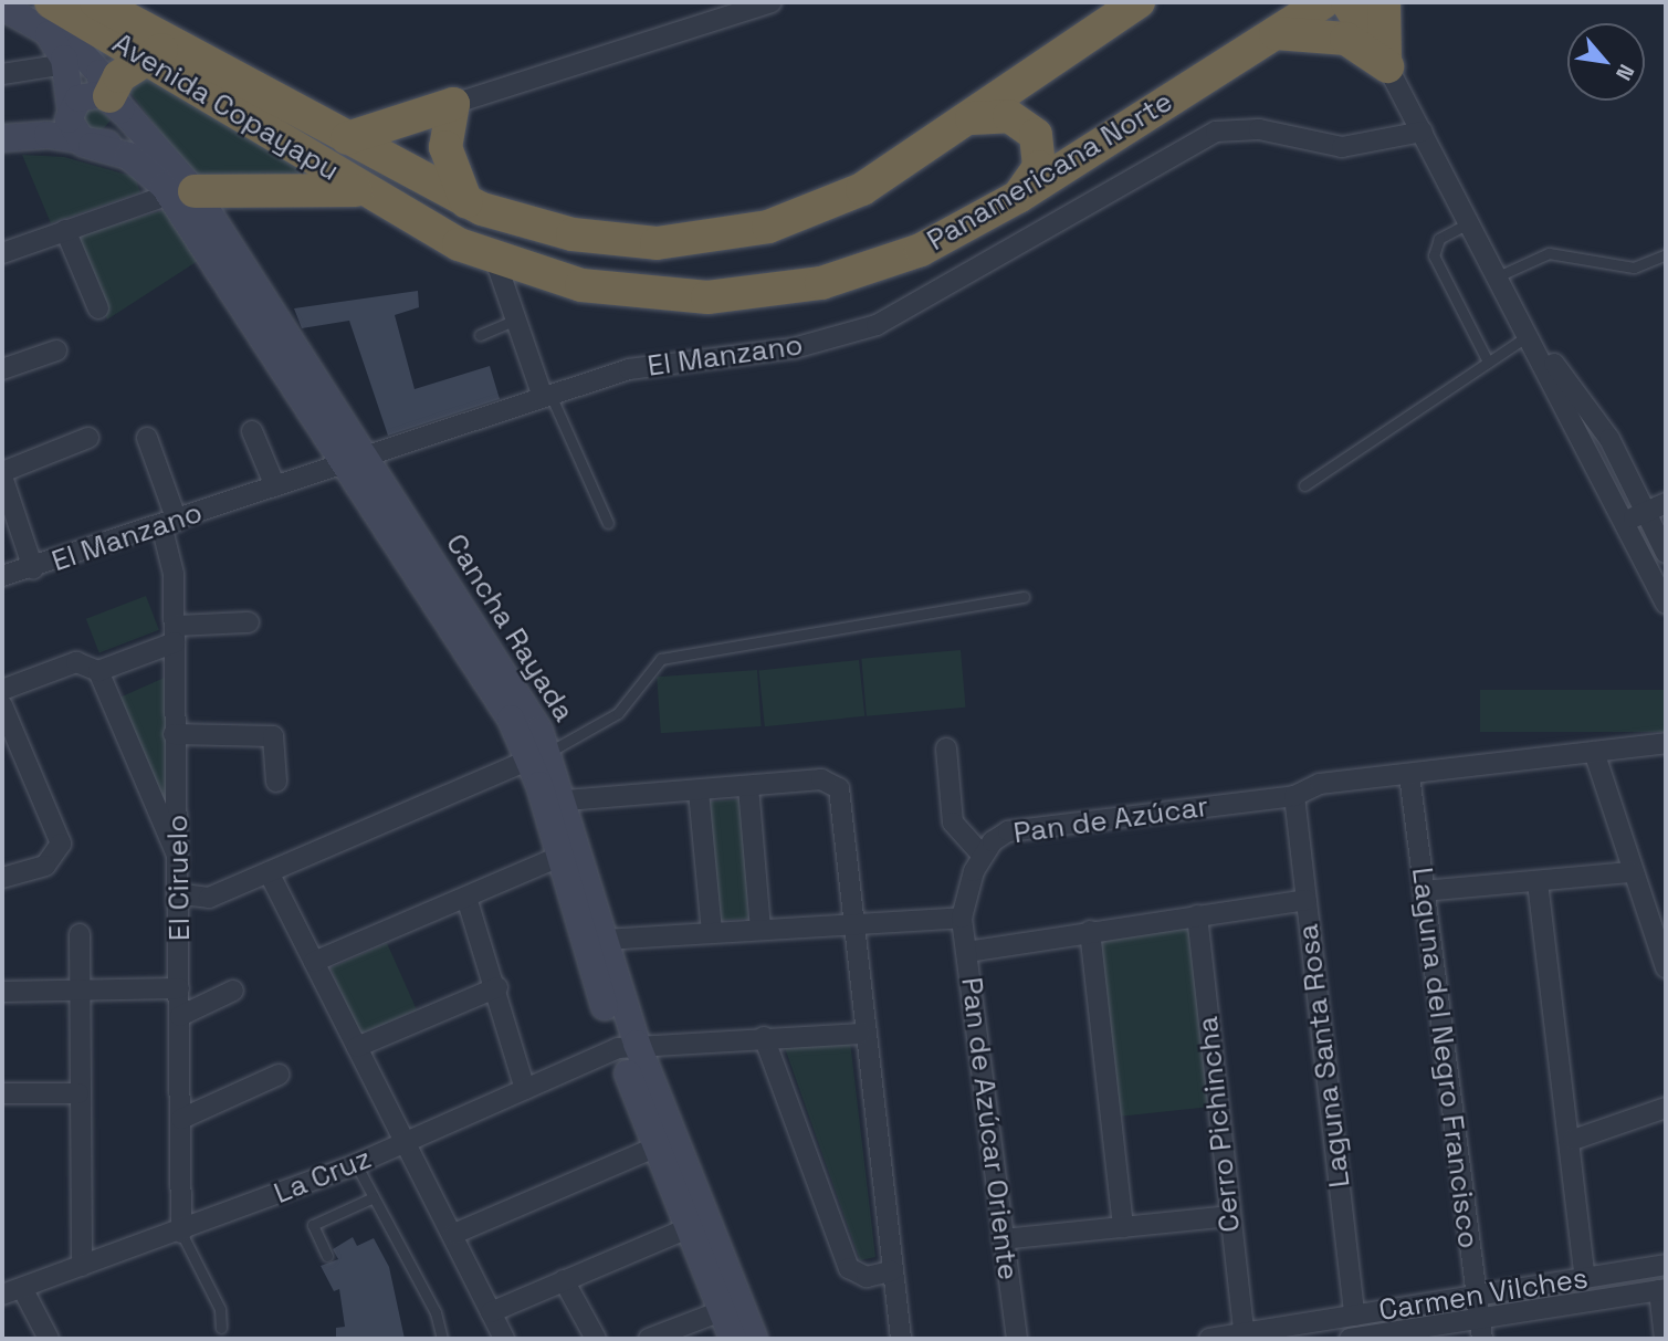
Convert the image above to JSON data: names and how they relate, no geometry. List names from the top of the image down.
{
  "streets": {
    "highway": ["Avenida Copayapu", "Panamericana Norte"],
    "street": [
      "El Manzano",
      "Cancha Rayada",
      "Pan de Azúcar",
      "El Ciruelo",
      "Laguna Santa Rosa",
      "Laguna del Negro Francisco",
      "Cerro Pichincha",
      "Pan de Azúcar Oriente",
      "La Cruz",
      "Carmen Vilches"
    ]
  },
  "crossings": [
    ["Avenida Copayapu", "Panamericana Norte"],
    ["Avenida Copayapu", "Cancha Rayada"],
    ["El Manzano", "Cancha Rayada"],
    ["El Manzano", "El Ciruelo"],
    ["Cancha Rayada", "La Cruz"],
    ["Pan de Azúcar", "Laguna Santa Rosa"],
    ["Pan de Azúcar", "Laguna del Negro Francisco"],
    ["Pan de Azúcar", "Pan de Azúcar Oriente"],
    ["El Ciruelo", "La Cruz"],
    ["Laguna Santa Rosa", "Carmen Vilches"],
    ["Laguna del Negro Francisco", "Carmen Vilches"],
    ["Cerro Pichincha", "Carmen Vilches"]
  ],
  "north": "bottom right"
}
